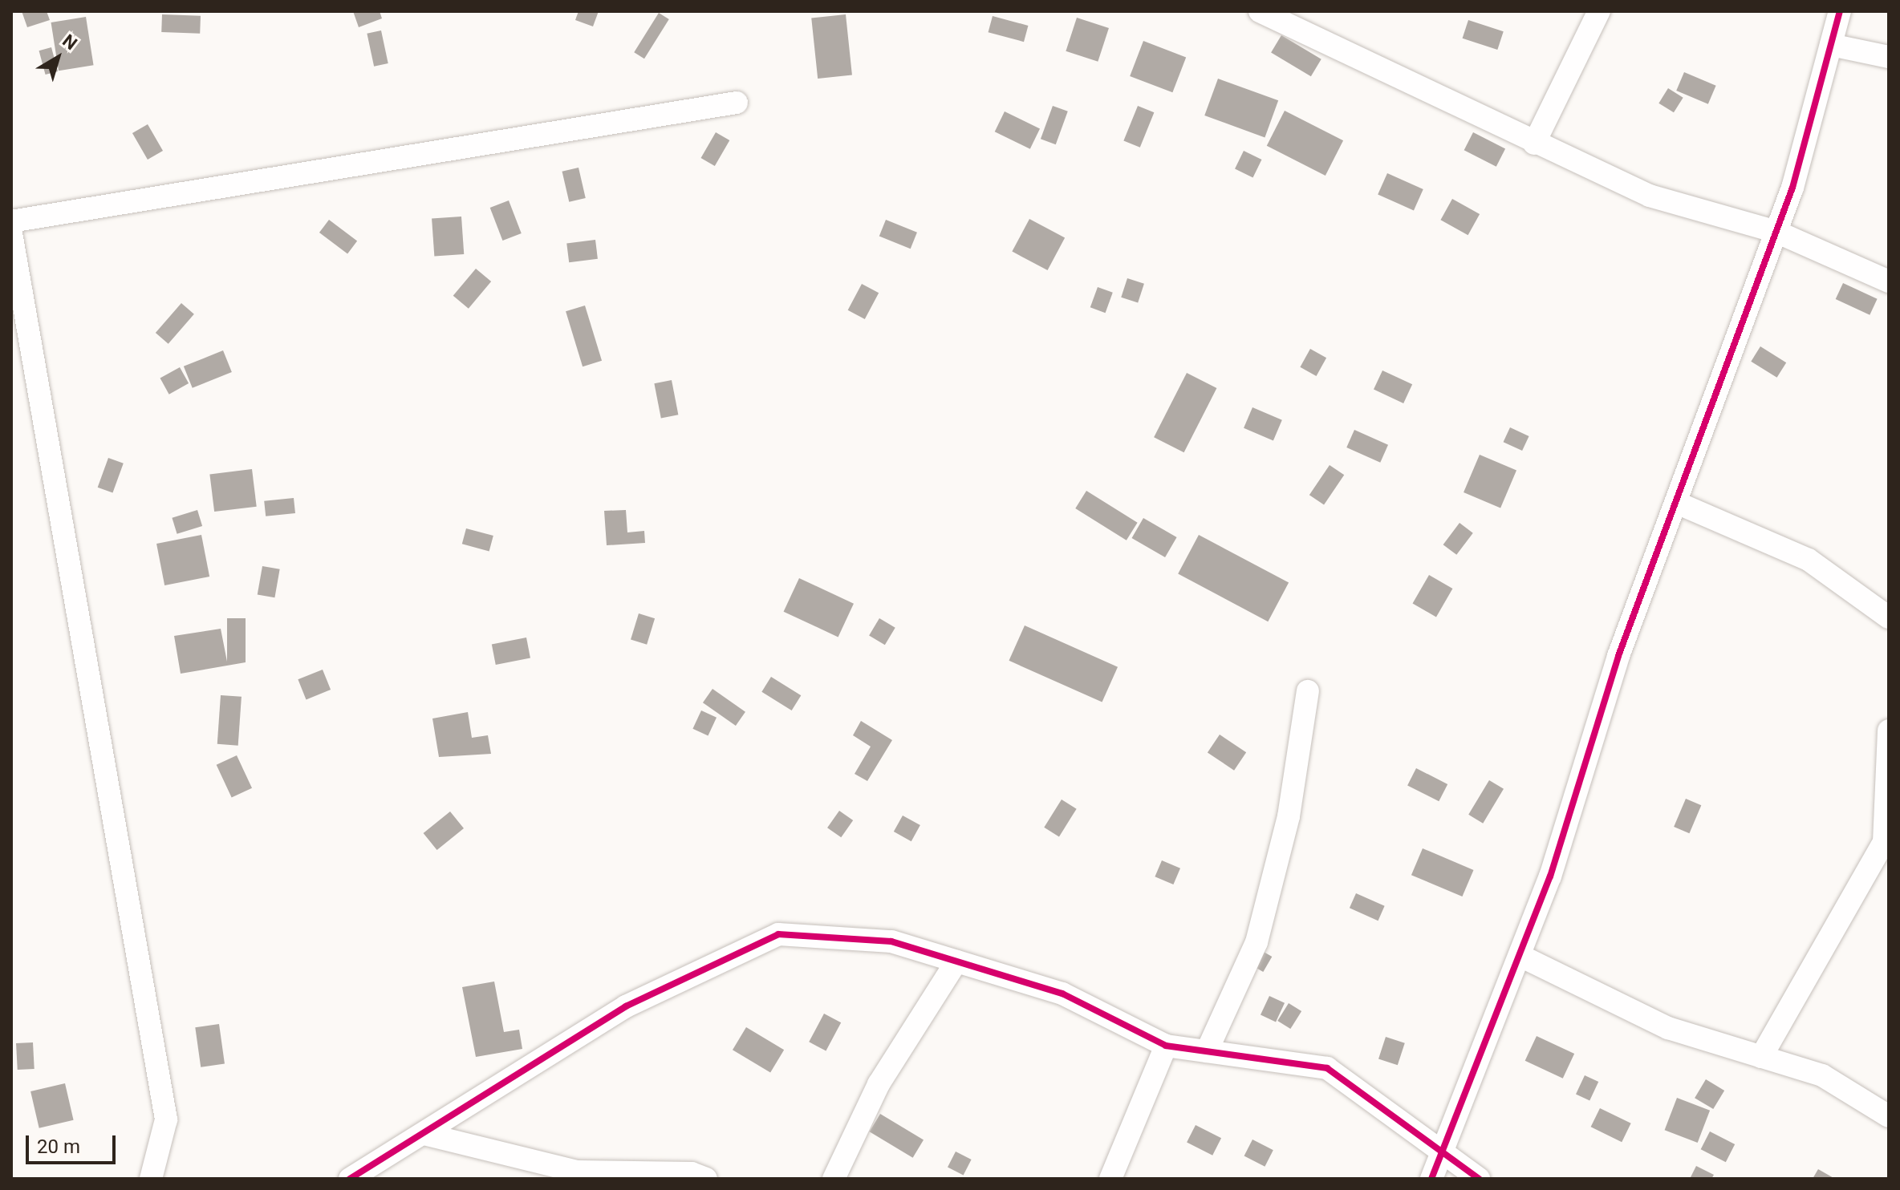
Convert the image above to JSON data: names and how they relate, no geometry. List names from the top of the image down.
{
  "scale_bar": "20 m",
  "north": "top right"
}
